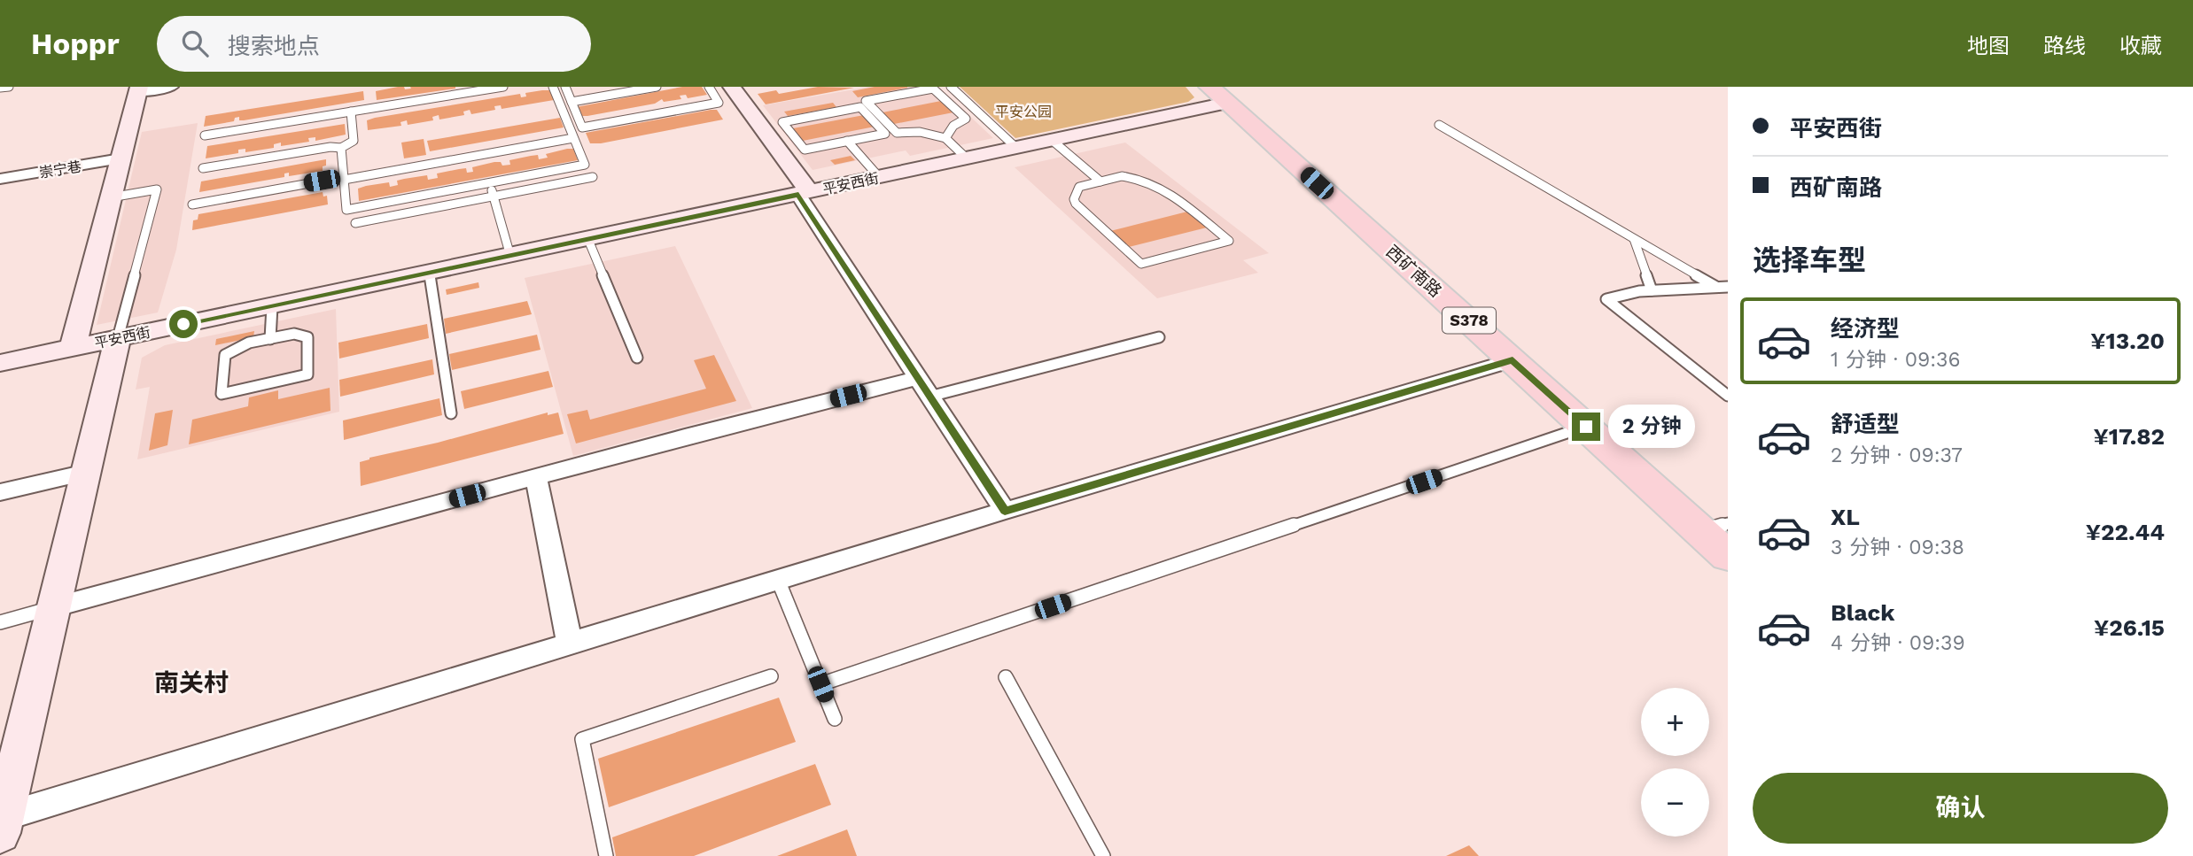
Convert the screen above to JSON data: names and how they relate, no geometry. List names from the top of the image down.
{
  "streets": {
    "main road": ["西矿南路", "S378"],
    "street": ["崇宁巷", "平安西街"]
  },
  "crossings": [
    ["平安西街", "西矿南路"]
  ],
  "districts": ["南关村"],
  "parks": ["平安公园"],
  "page": {
    "header": "Hoppr",
    "search": "搜索地点",
    "nav": ["地图", "路线", "收藏"],
    "banner": ["平安西街", "西矿南路"],
    "heading": "选择车型",
    "list": [
      {
        "name": "经济型",
        "note": "1 分钟 · 09:36",
        "value": "¥13.20"
      },
      {
        "name": "舒适型",
        "note": "2 分钟 · 09:37",
        "value": "¥17.82"
      },
      {
        "name": "XL",
        "note": "3 分钟 · 09:38",
        "value": "¥22.44"
      },
      {
        "name": "Black",
        "note": "4 分钟 · 09:39",
        "value": "¥26.15"
      }
    ],
    "bubble": "2 分钟",
    "map_buttons": ["+", "−"],
    "buttons": "确认"
  }
}
